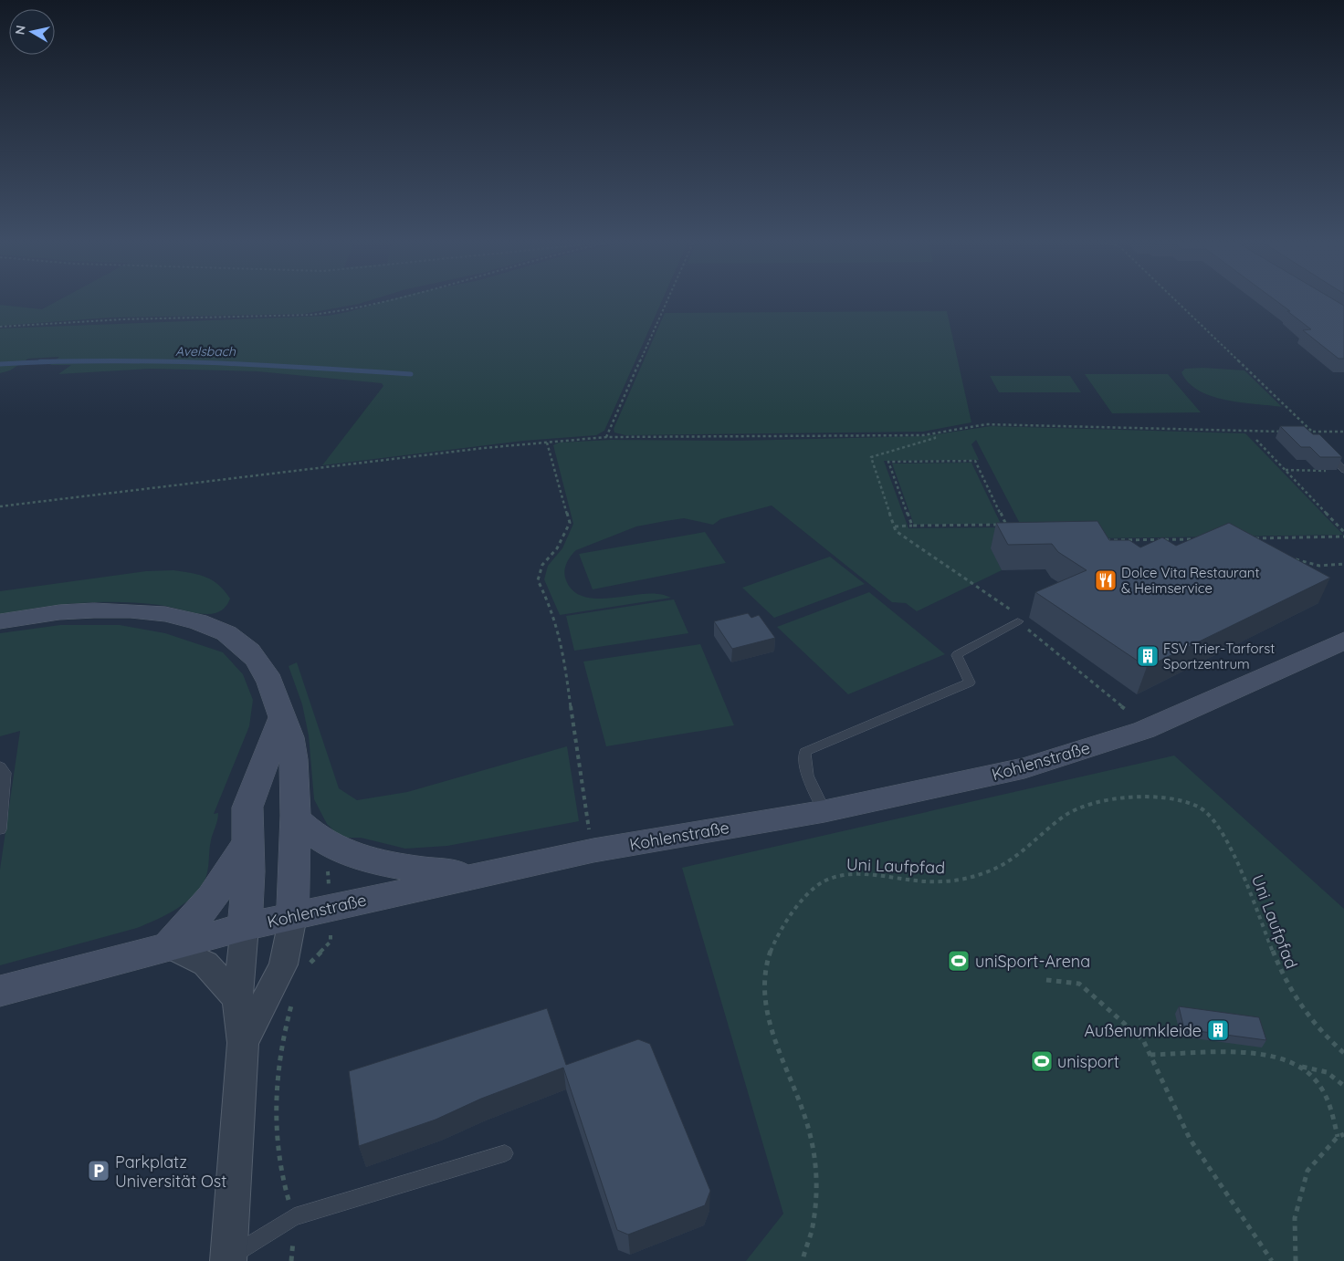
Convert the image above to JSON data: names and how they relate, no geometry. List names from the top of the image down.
{
  "streets": {
    "main road": ["Kohlenstraße"],
    "path": ["Uni Laufpfad"]
  },
  "water": ["Avelsbach"],
  "places": {
    "restaurant": ["Dolce Vita Restaurant & Heimservice"],
    "building": ["FSV Trier-Tarforst Sportzentrum", "Außenumkleide"],
    "sports": ["uniSport-Arena", "unisport"],
    "parking": ["Parkplatz Universität Ost"]
  },
  "north": "left"
}
